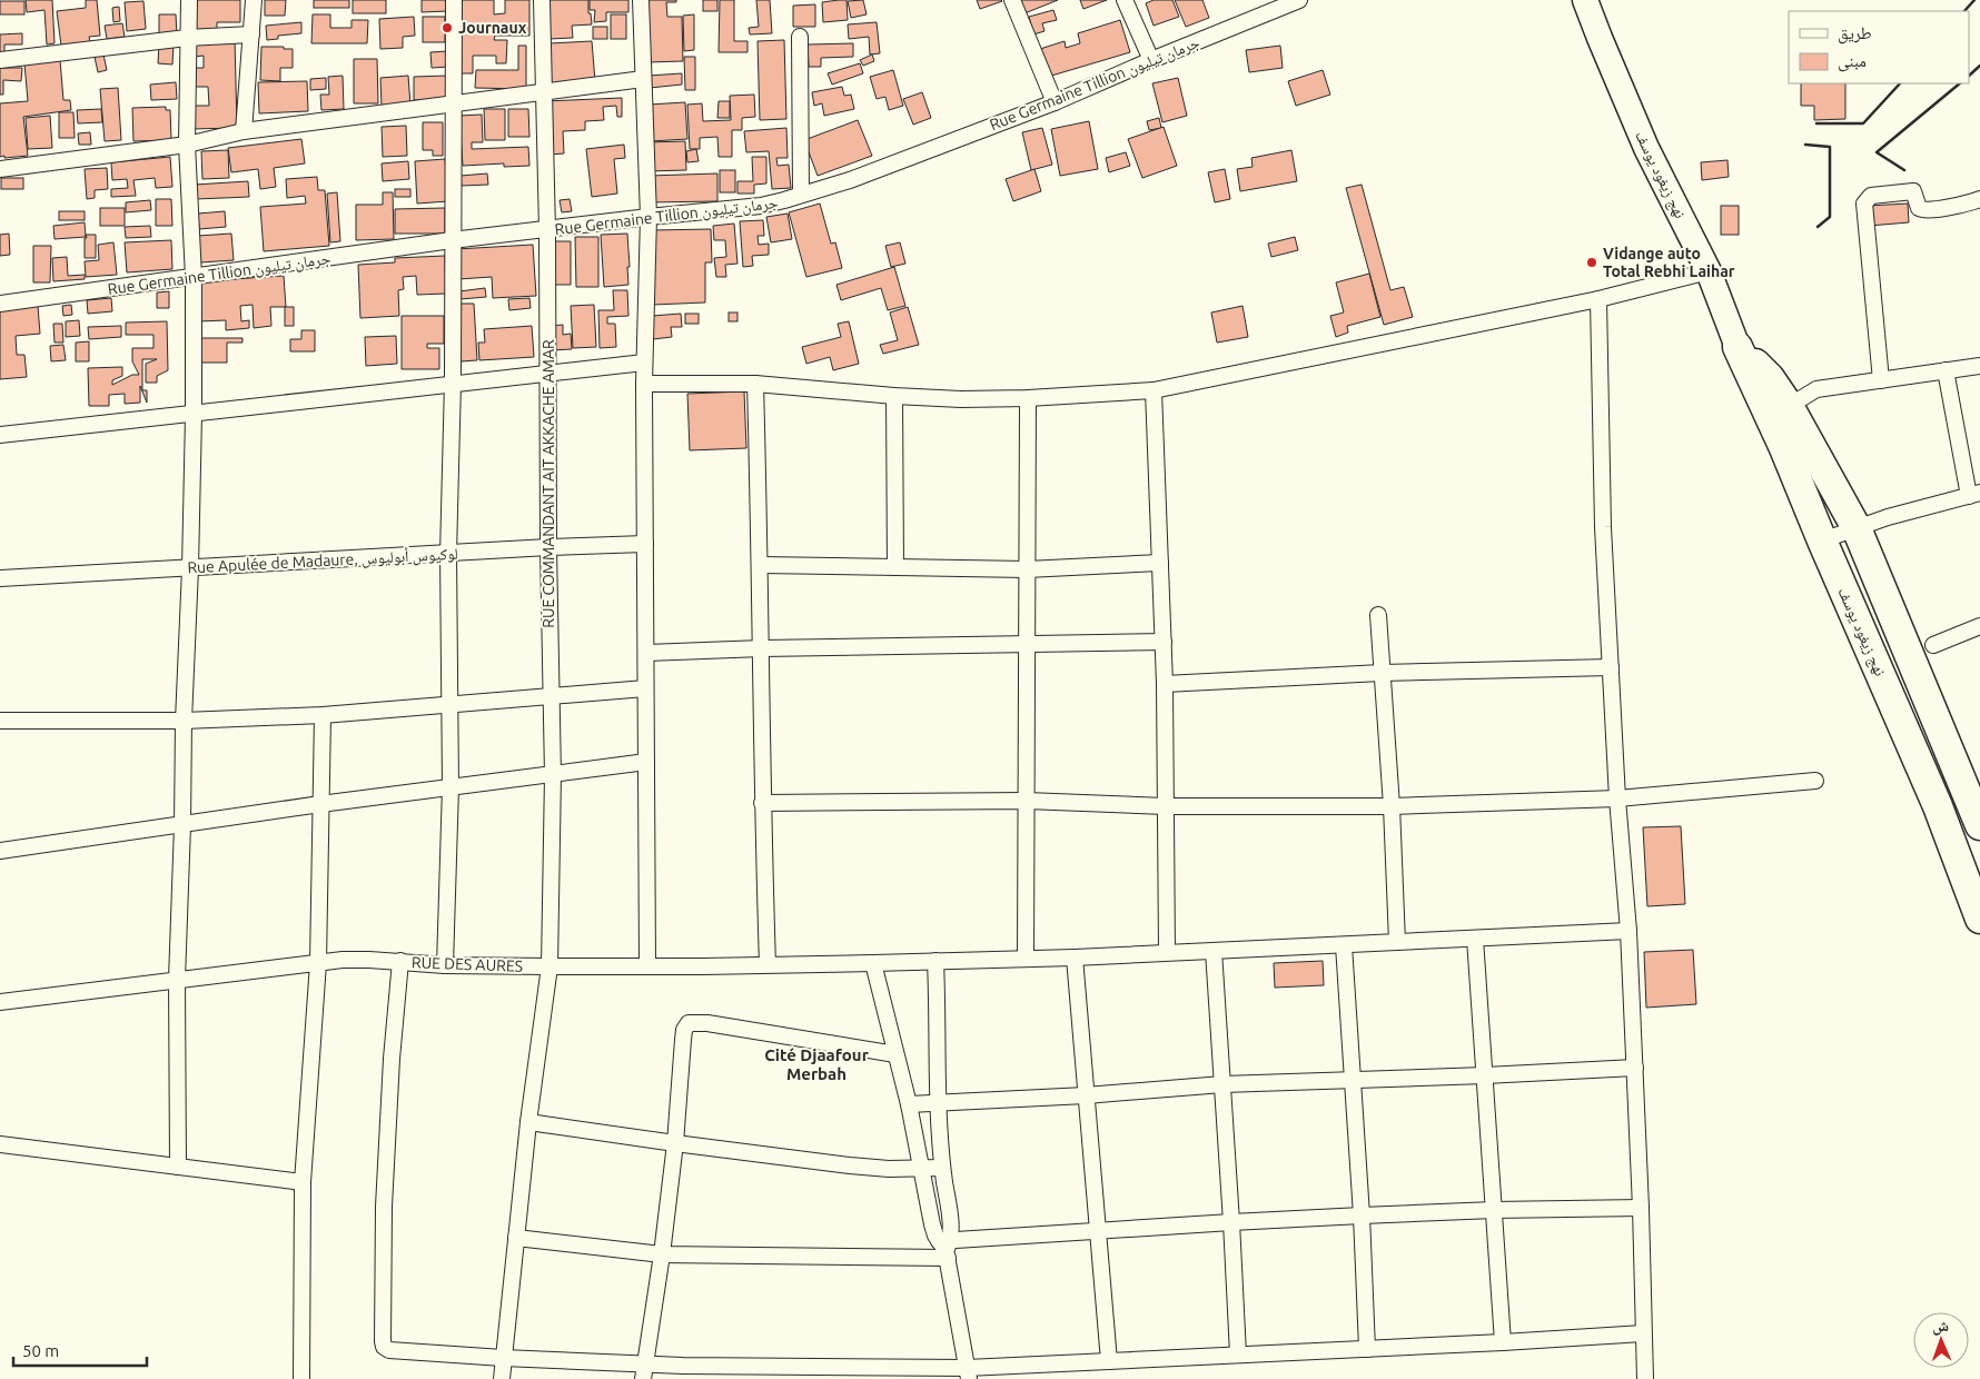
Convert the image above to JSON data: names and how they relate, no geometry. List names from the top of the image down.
{
  "streets": {
    "highway": ["نهج زيغود يوسف"],
    "street": [
      "Rue Germaine Tillion جرمان تيليون",
      "RUE COMMANDANT AIT AKKACHE AMAR",
      "Rue Apulée de Madaure, لوكيوس أبوليوس",
      "RUE DES AURES"
    ]
  },
  "crossings": [
    ["Rue Germaine Tillion جرمان تيليون", "RUE COMMANDANT AIT AKKACHE AMAR"],
    ["RUE COMMANDANT AIT AKKACHE AMAR", "Rue Apulée de Madaure, لوكيوس أبوليوس"],
    ["RUE COMMANDANT AIT AKKACHE AMAR", "RUE DES AURES"]
  ],
  "districts": ["Cité Djaafour Merbah"],
  "places": ["Journaux", "Vidange auto Total Rebhi Laihar"],
  "legend": ["طريق", "مبنى"],
  "scale_bar": "50 m",
  "north": "top"
}
